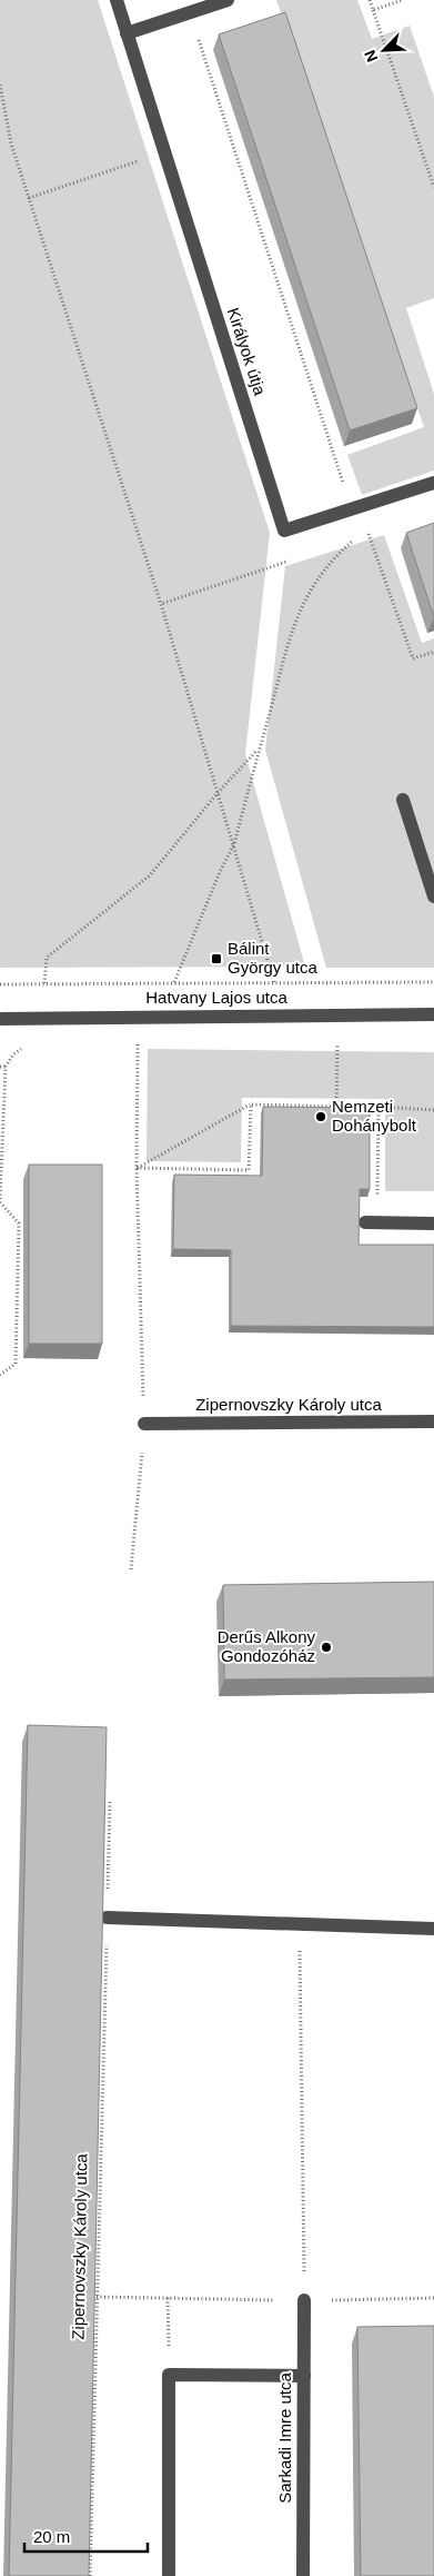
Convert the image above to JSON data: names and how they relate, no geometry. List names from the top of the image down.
{
  "streets": {
    "street": [
      "Királyok útja",
      "Hatvany Lajos utca",
      "Zipernovszky Károly utca",
      "Sarkadi Imre utca"
    ]
  },
  "places": {
    "transit": ["Bálint György utca"],
    "other": ["Nemzeti Dohánybolt", "Derűs Alkony Gondozóház"]
  },
  "scale_bar": "20 m",
  "north": "bottom left"
}
